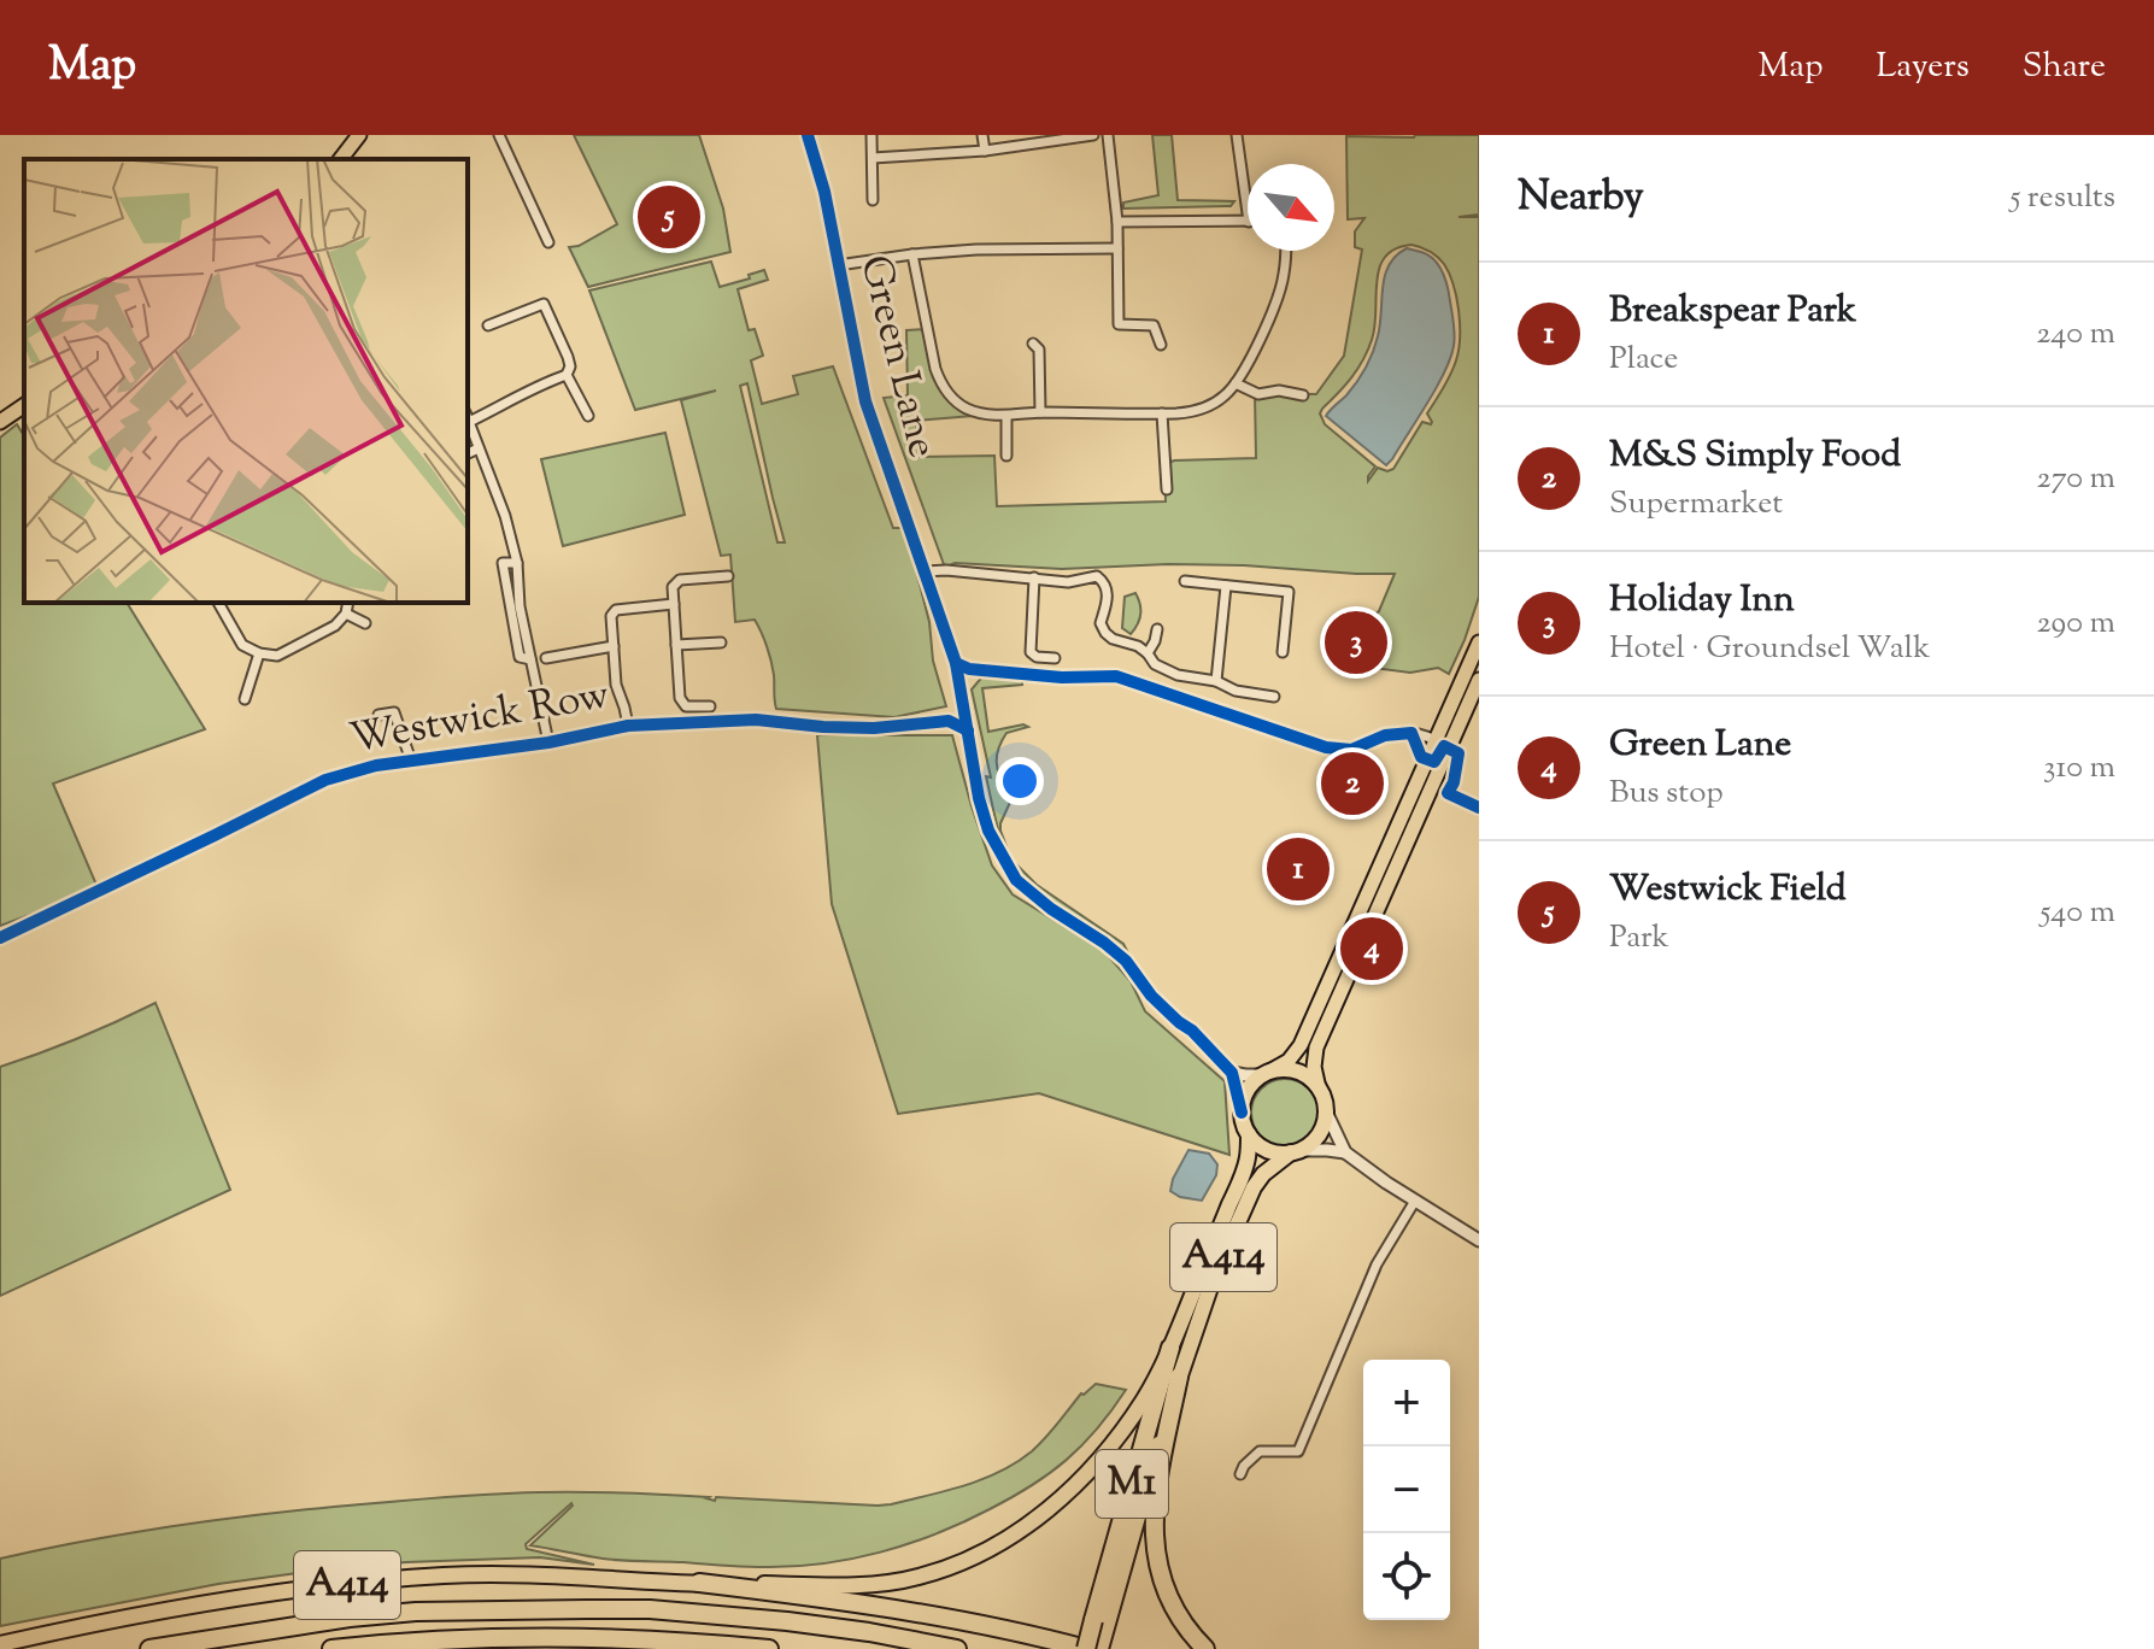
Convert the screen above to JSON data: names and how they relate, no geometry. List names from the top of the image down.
{
  "streets": {
    "highway": ["A414", "M1"],
    "street": ["Green Lane", "Westwick Row"]
  },
  "crossings": [
    ["Green Lane", "A414"],
    ["A414", "M1"]
  ],
  "north": "bottom right",
  "page": {
    "header": "Map",
    "nav": ["Map", "Layers", "Share"],
    "heading": ["Nearby", "5 results"],
    "pins": [
      "5",
      "3",
      "2",
      "1",
      "4"
    ],
    "list": [
      {
        "mark": "1",
        "name": "Breakspear Park",
        "note": "Place",
        "value": "240 m"
      },
      {
        "mark": "2",
        "name": "M&S Simply Food",
        "note": "Supermarket",
        "value": "270 m"
      },
      {
        "mark": "3",
        "name": "Holiday Inn",
        "note": "Hotel · Groundsel Walk",
        "value": "290 m"
      },
      {
        "mark": "4",
        "name": "Green Lane",
        "note": "Bus stop",
        "value": "310 m"
      },
      {
        "mark": "5",
        "name": "Westwick Field",
        "note": "Park",
        "value": "540 m"
      }
    ],
    "map_buttons": ["+", "−"]
  }
}
